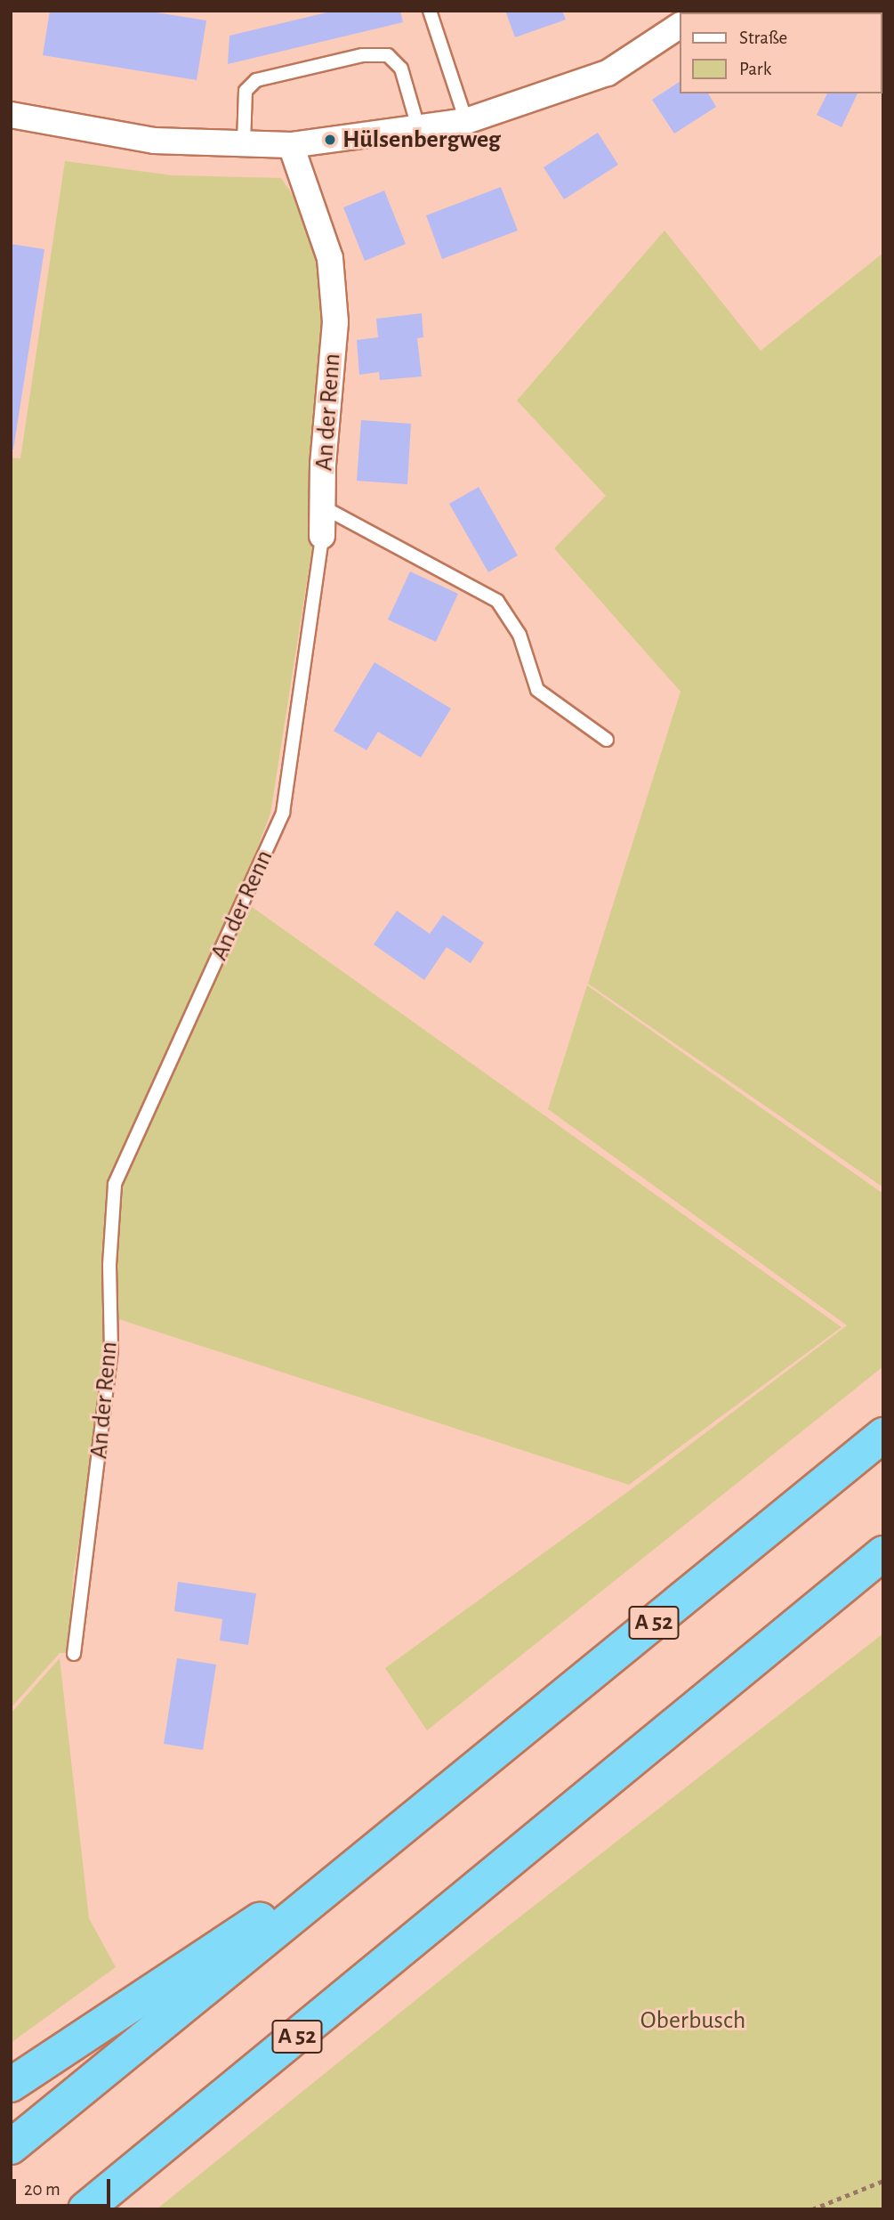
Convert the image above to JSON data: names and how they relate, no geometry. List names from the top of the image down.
{
  "streets": {
    "highway": ["A 52"],
    "street": ["An der Renn"]
  },
  "parks": ["Oberbusch"],
  "places": ["Hülsenbergweg"],
  "legend": ["Straße", "Park"],
  "scale_bar": "20 m"
}
